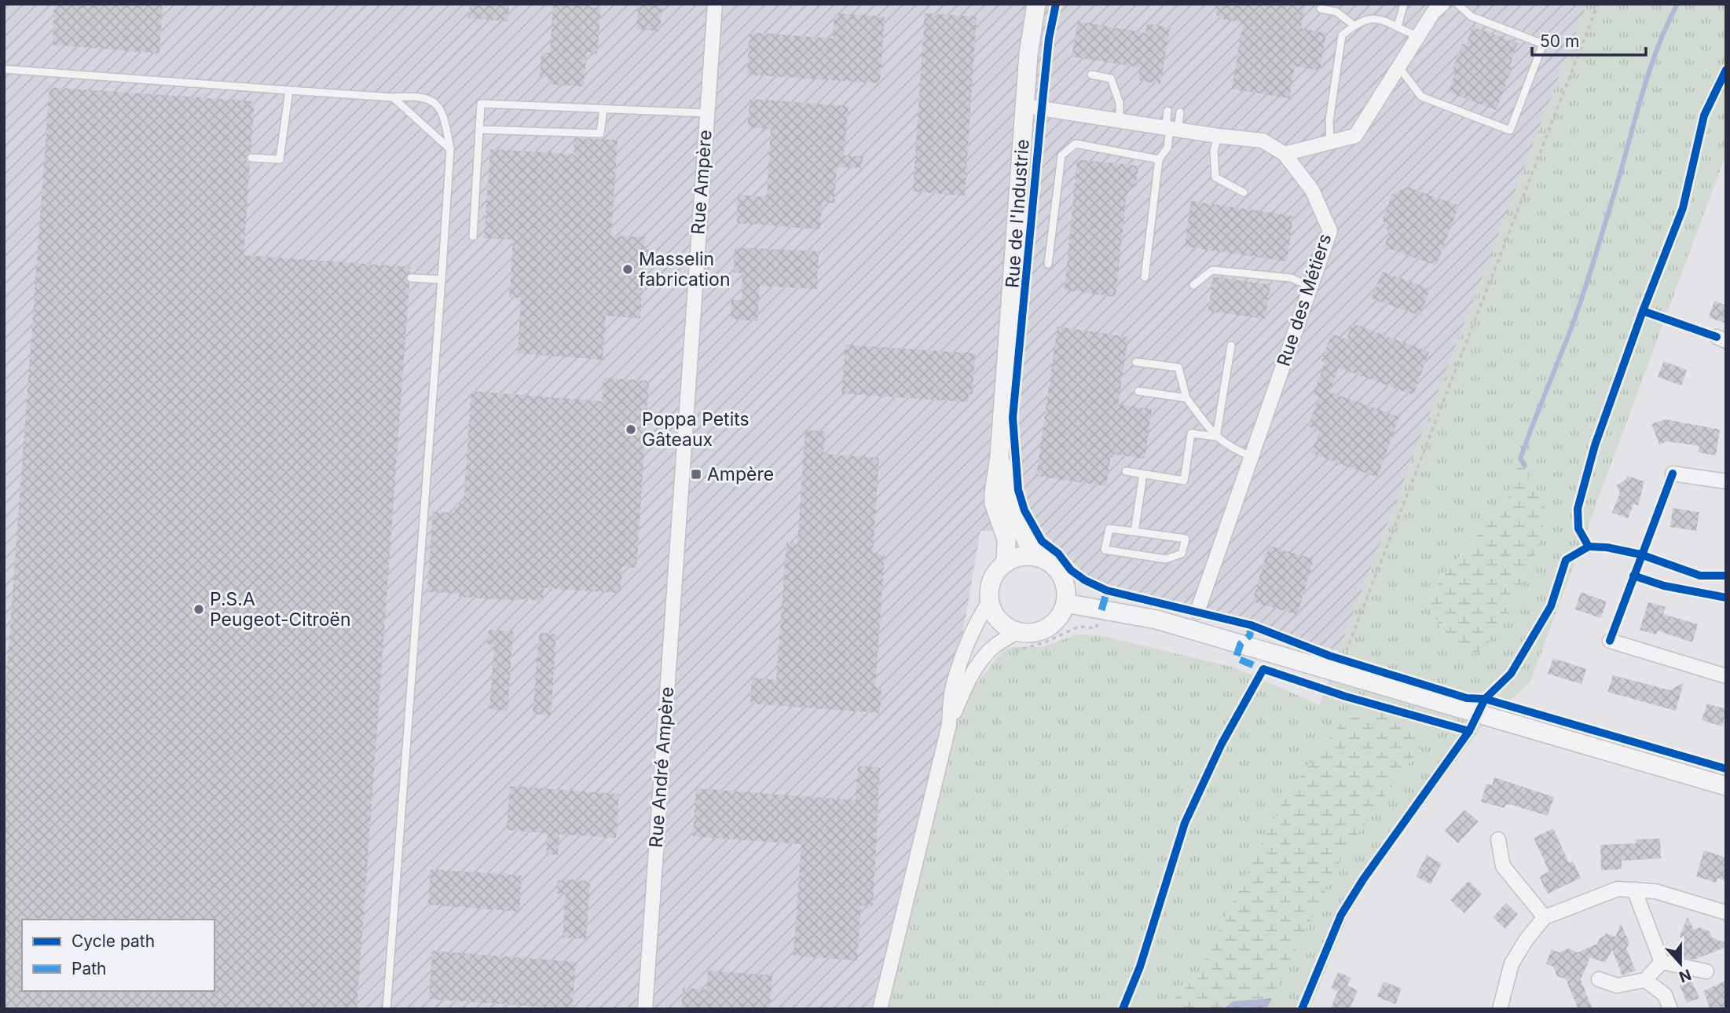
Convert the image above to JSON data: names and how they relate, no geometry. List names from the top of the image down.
{
  "streets": {
    "street": [
      "Rue Ampère",
      "Rue de l'Industrie",
      "Rue des Métiers",
      "Rue André Ampère"
    ]
  },
  "crossings": [
    ["Rue Ampère", "Rue André Ampère"],
    ["Rue de l'Industrie", "Rue des Métiers"]
  ],
  "places": {
    "other": ["Masselin fabrication", "Poppa Petits Gâteaux", "P.S.A Peugeot-Citroën"],
    "transit": ["Ampère"]
  },
  "legend": ["Cycle path", "Path"],
  "scale_bar": "50 m",
  "north": "bottom"
}
